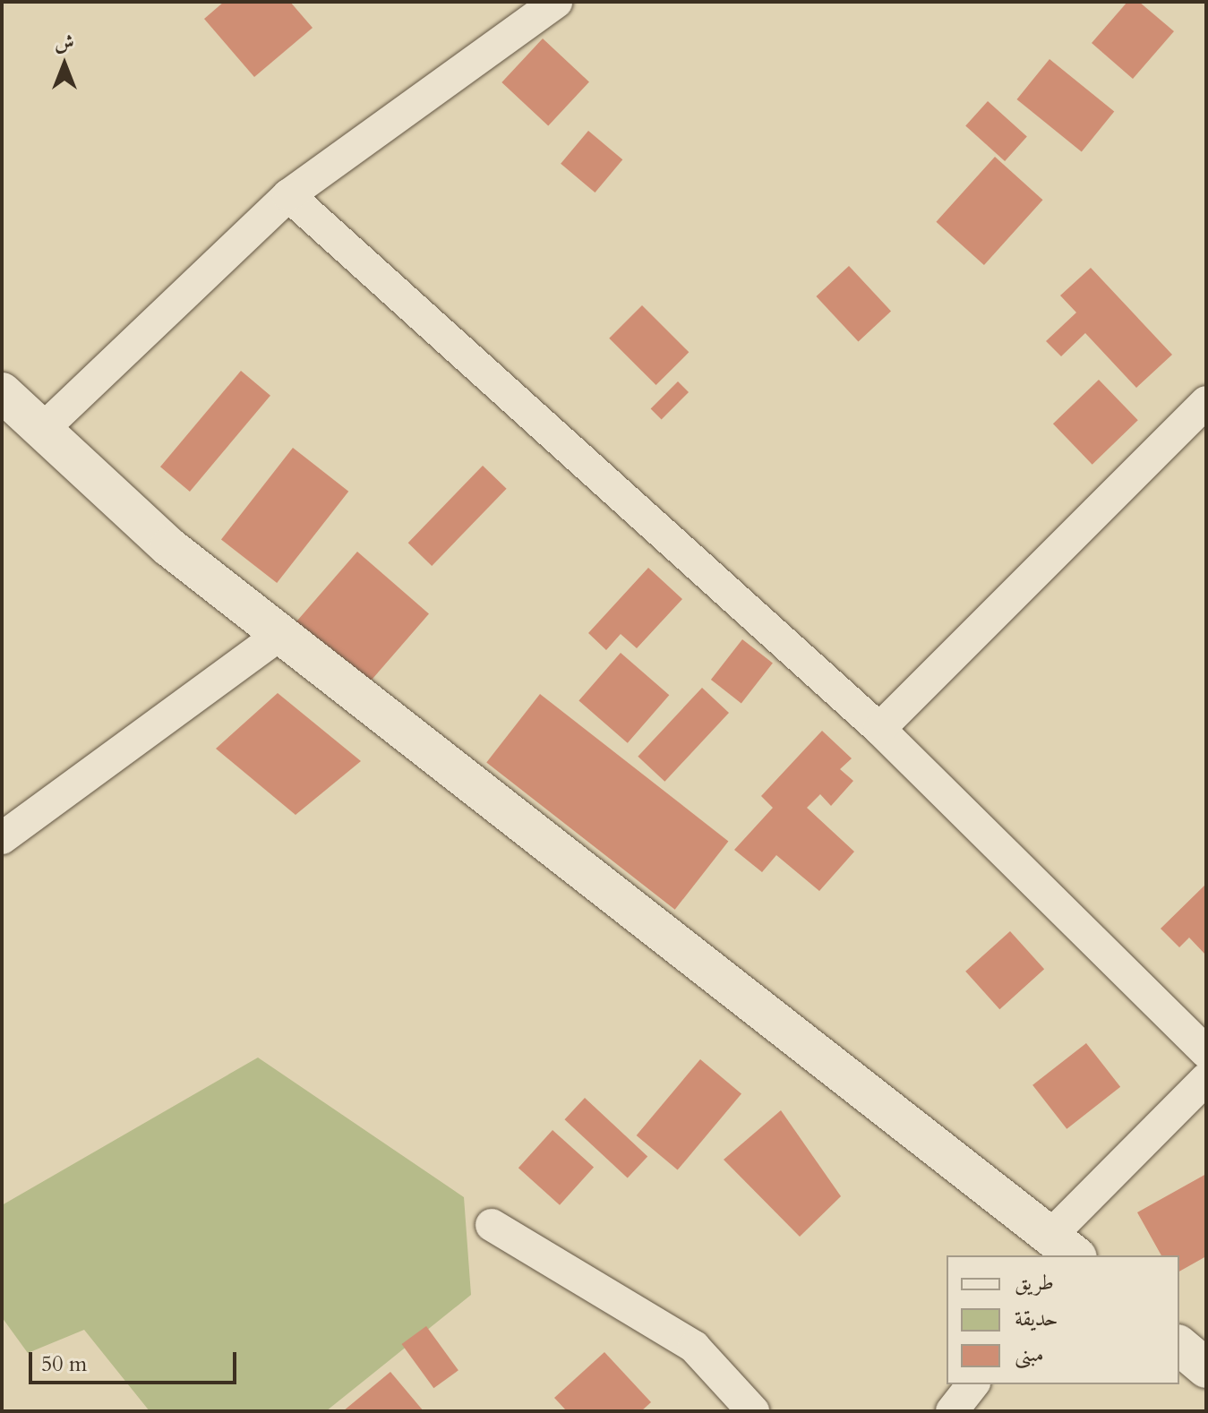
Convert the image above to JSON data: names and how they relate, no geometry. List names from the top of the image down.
{
  "legend": ["طريق", "حديقة", "مبنى"],
  "scale_bar": "50 m",
  "north": "top"
}
